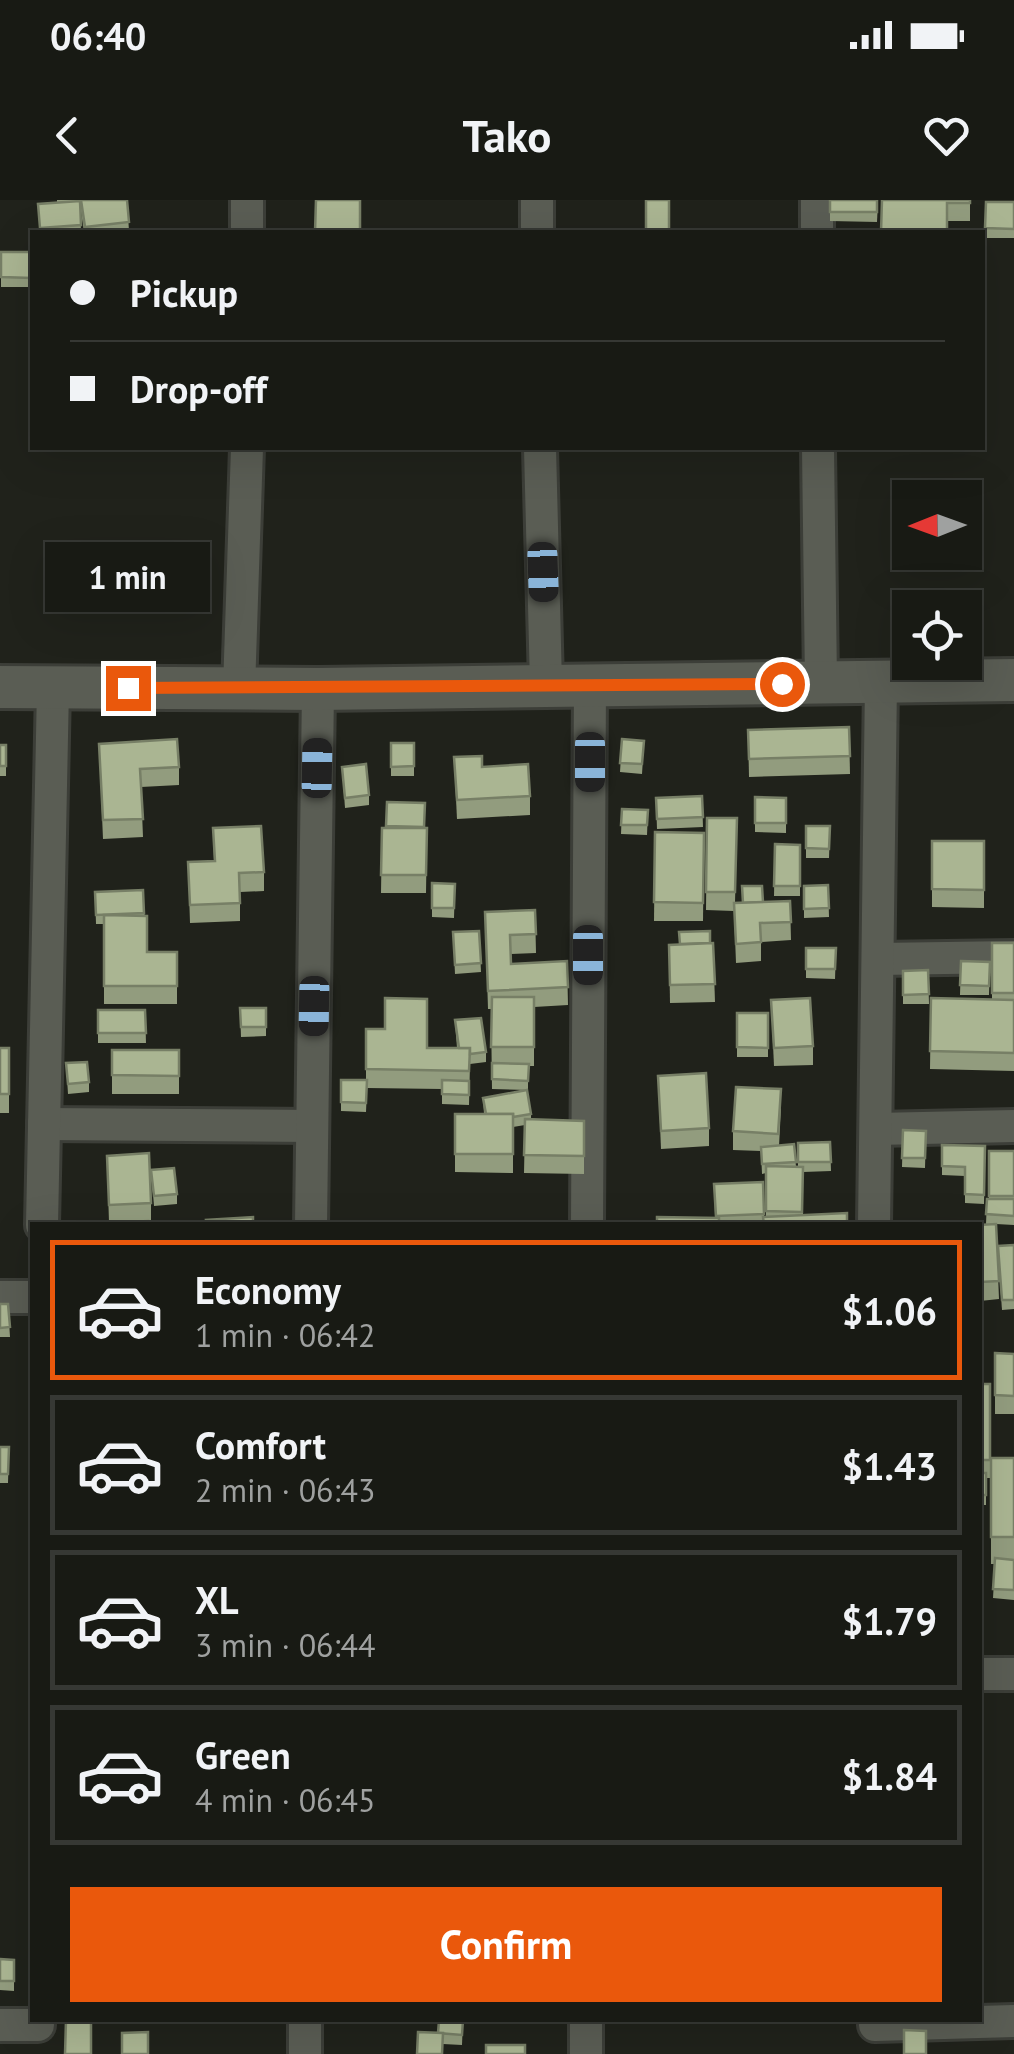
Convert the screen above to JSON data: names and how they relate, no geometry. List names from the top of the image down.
{
  "north": "left",
  "page": {
    "status": "06:40",
    "header": "Tako",
    "banner": ["Pickup", "Drop-off"],
    "bubble": "1 min",
    "list": [
      {
        "name": "Economy",
        "note": "1 min · 06:42",
        "value": "$1.06"
      },
      {
        "name": "Comfort",
        "note": "2 min · 06:43",
        "value": "$1.43"
      },
      {
        "name": "XL",
        "note": "3 min · 06:44",
        "value": "$1.79"
      },
      {
        "name": "Green",
        "note": "4 min · 06:45",
        "value": "$1.84"
      }
    ],
    "buttons": "Confirm"
  }
}
